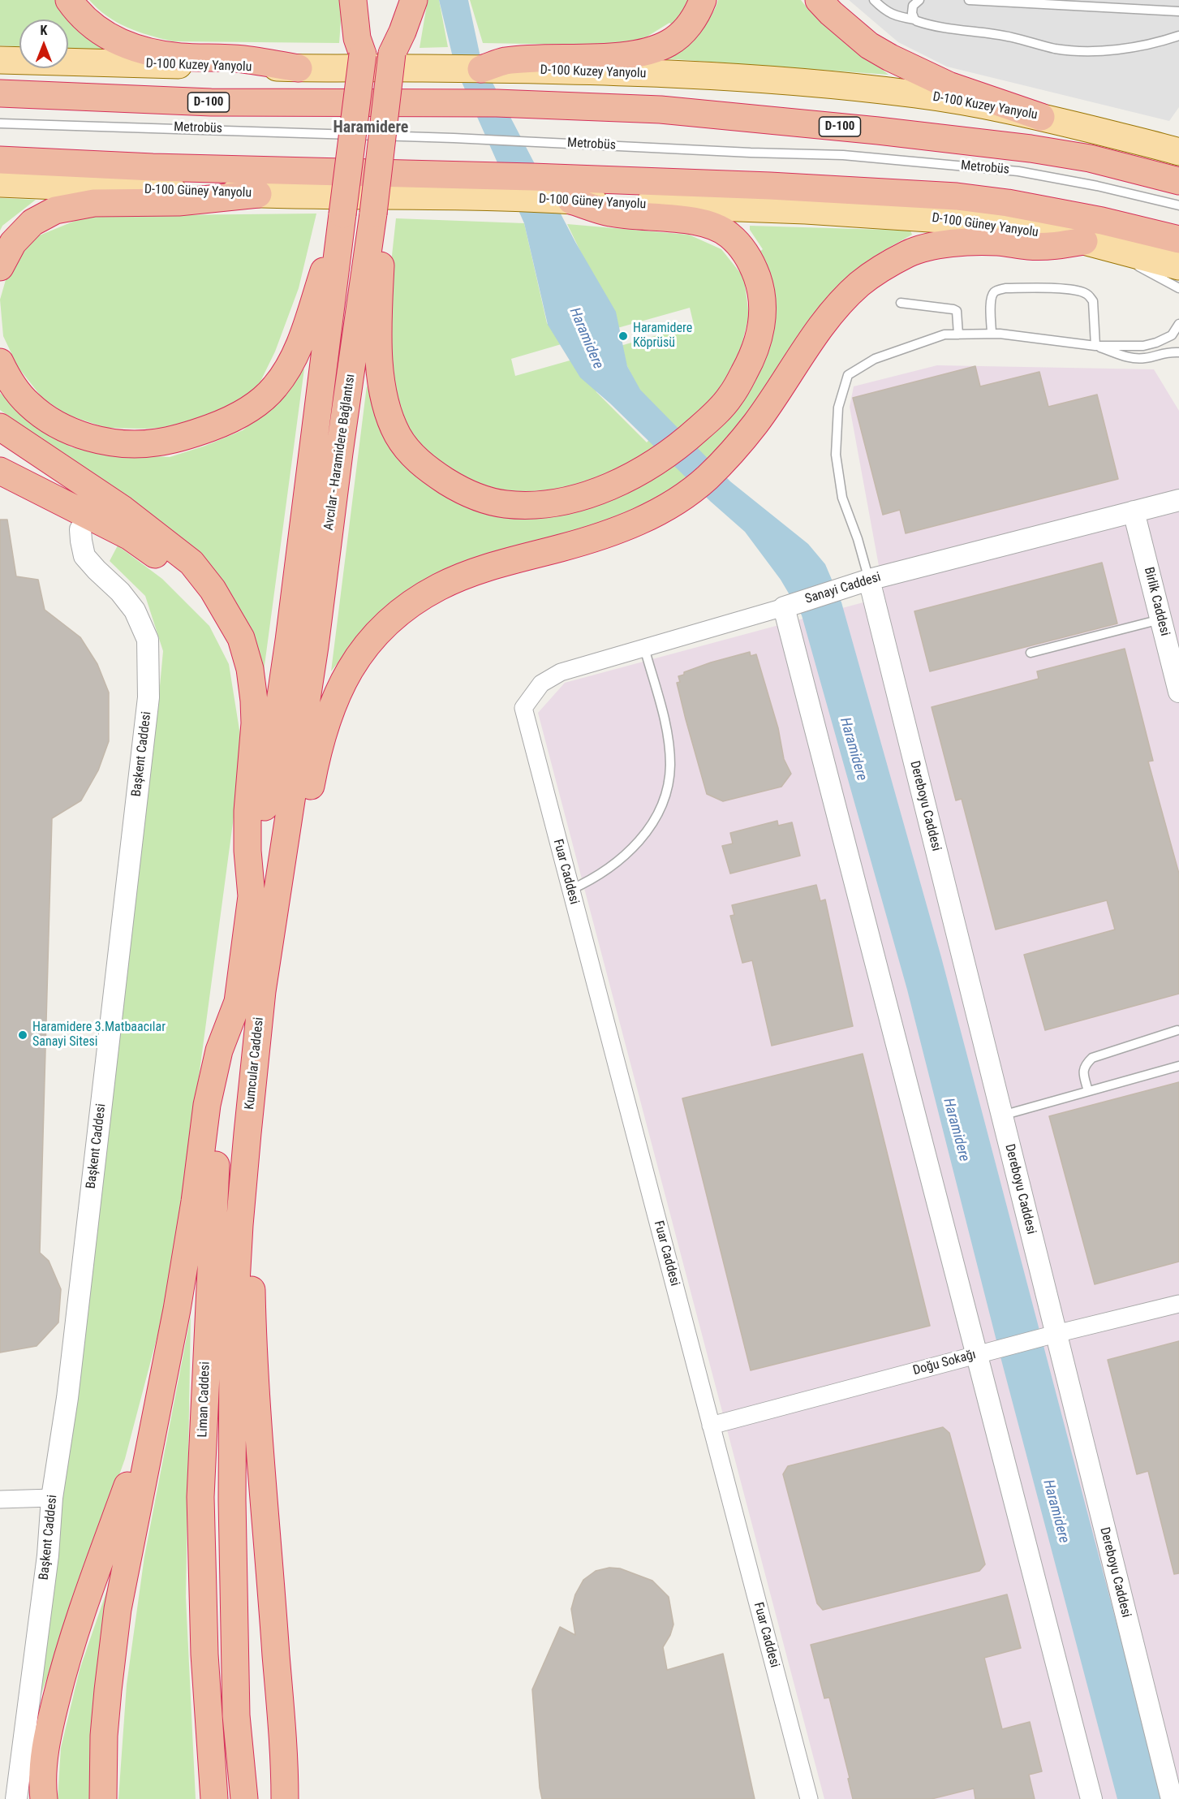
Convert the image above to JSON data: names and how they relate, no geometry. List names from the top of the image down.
{
  "streets": {
    "highway": [
      "D-100",
      "Avcılar - Haramidere Bağlantısı",
      "Kumcular Caddesi",
      "Liman Caddesi"
    ],
    "main road": ["D-100 Kuzey Yanyolu", "D-100 Güney Yanyolu"],
    "street": [
      "Sanayi Caddesi",
      "Birlik Caddesi",
      "Başkent Caddesi",
      "Dereboyu Caddesi",
      "Fuar Caddesi",
      "Doğu Sokağı"
    ],
    "lane": ["Metrobüs"]
  },
  "crossings": [
    ["Avcılar - Haramidere Bağlantısı", "Kumcular Caddesi"],
    ["Sanayi Caddesi", "Birlik Caddesi"],
    ["Sanayi Caddesi", "Dereboyu Caddesi"],
    ["Sanayi Caddesi", "Fuar Caddesi"],
    ["Dereboyu Caddesi", "Doğu Sokağı"],
    ["Fuar Caddesi", "Doğu Sokağı"],
    ["Kumcular Caddesi", "Liman Caddesi"]
  ],
  "districts": ["Haramidere"],
  "water": ["Haramidere"],
  "places": ["Haramidere Köprüsü", "Haramidere 3.Matbaacılar Sanayi Sitesi"],
  "north": "top"
}
